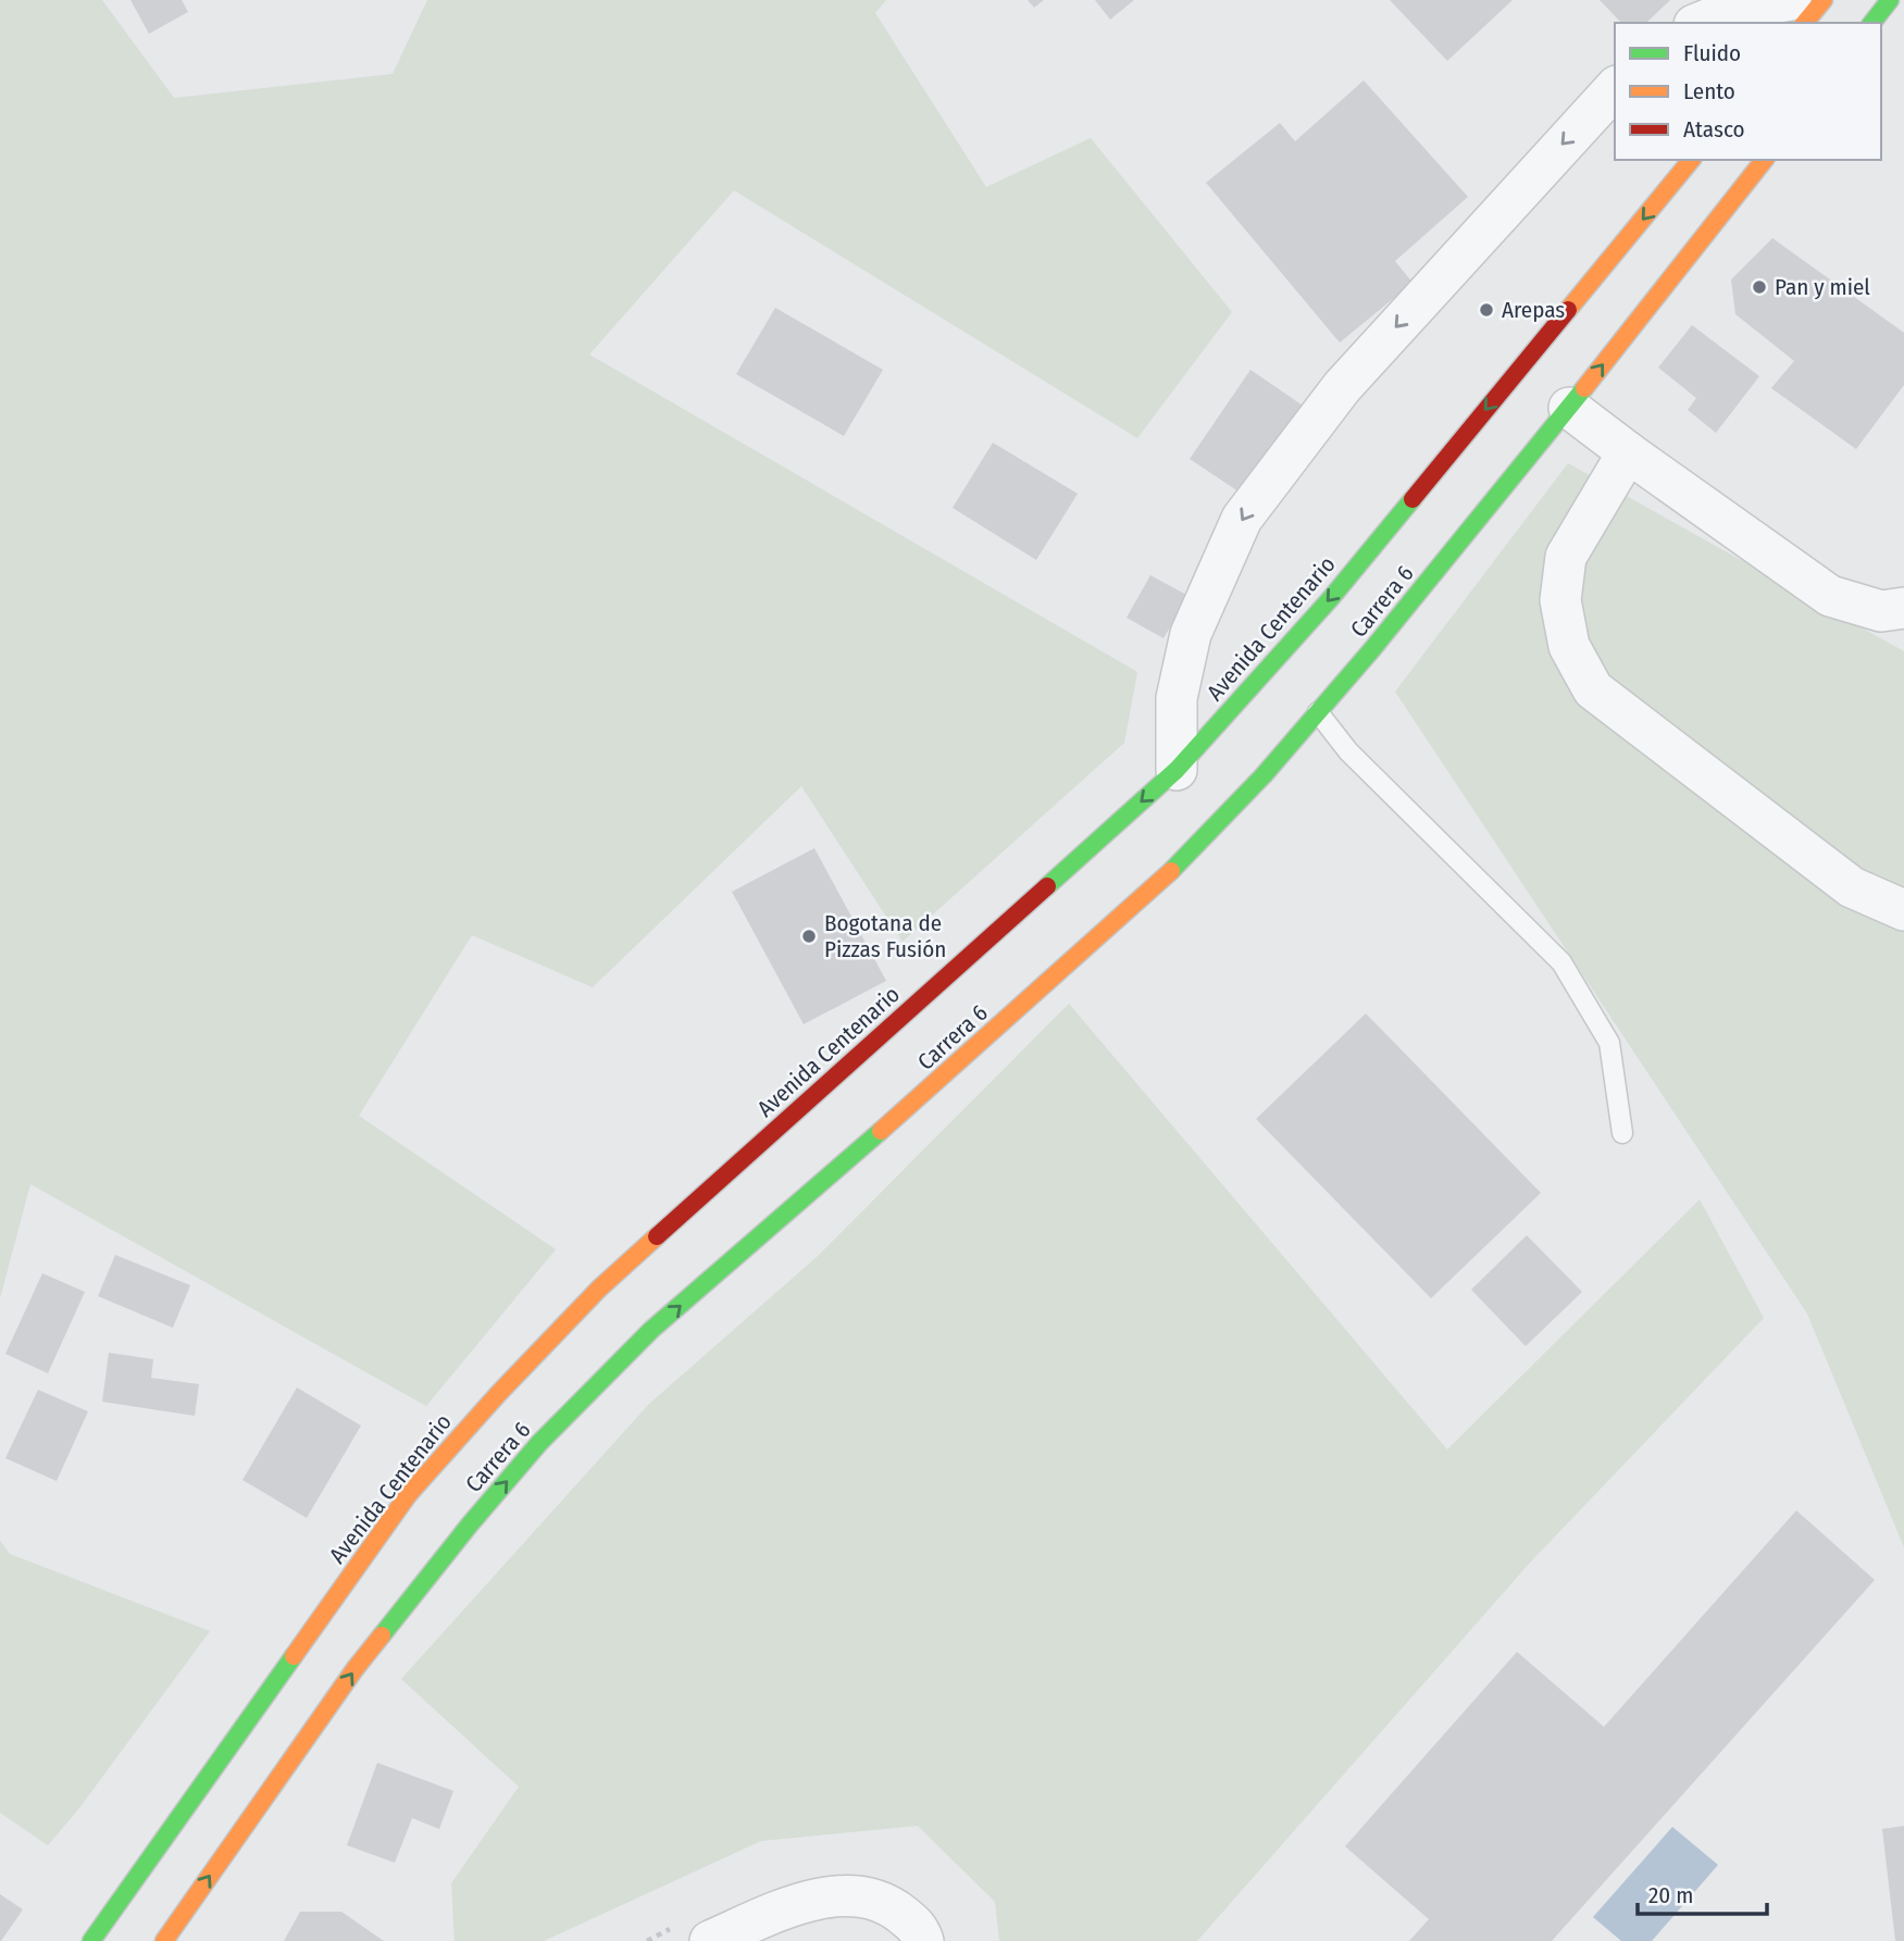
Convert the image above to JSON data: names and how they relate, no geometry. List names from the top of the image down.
{
  "streets": {
    "main road": ["Carrera 6", "Avenida Centenario"]
  },
  "one_way": ["Carrera 6", "Avenida Centenario"],
  "places": ["Pan y miel", "Arepas", "Bogotana de Pizzas Fusión"],
  "legend": ["Fluido", "Lento", "Atasco"],
  "scale_bar": "20 m"
}
